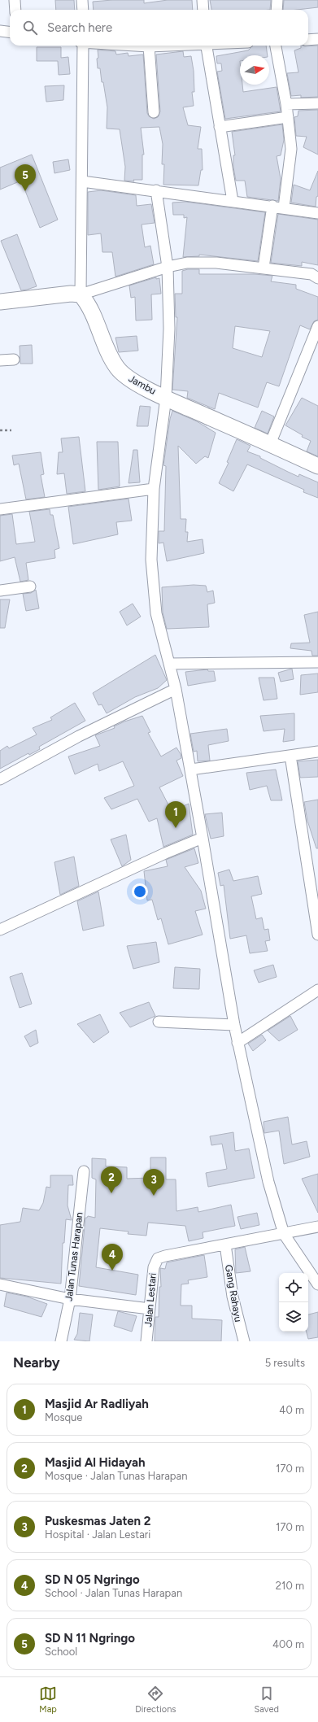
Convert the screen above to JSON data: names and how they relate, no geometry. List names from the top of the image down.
{
  "streets": {
    "street": [
      "Jambu",
      "Jalan Tunas Harapan",
      "Gang Rahayu",
      "Jalan Lestari"
    ]
  },
  "crossings": [
    ["Gang Rahayu", "Jalan Lestari"]
  ],
  "north": "right",
  "page": {
    "search": "Search here",
    "pins": [
      "5",
      "1",
      "2",
      "3",
      "4"
    ],
    "heading": ["Nearby", "5 results"],
    "list": [
      {
        "mark": "1",
        "name": "Masjid Ar Radliyah",
        "note": "Mosque",
        "value": "40 m"
      },
      {
        "mark": "2",
        "name": "Masjid Al Hidayah",
        "note": "Mosque · Jalan Tunas Harapan",
        "value": "170 m"
      },
      {
        "mark": "3",
        "name": "Puskesmas Jaten 2",
        "note": "Hospital · Jalan Lestari",
        "value": "170 m"
      },
      {
        "mark": "4",
        "name": "SD N 05 Ngringo",
        "note": "School · Jalan Tunas Harapan",
        "value": "210 m"
      },
      {
        "mark": "5",
        "name": "SD N 11 Ngringo",
        "note": "School",
        "value": "400 m"
      }
    ],
    "nav": ["Map", "Directions", "Saved"]
  }
}
